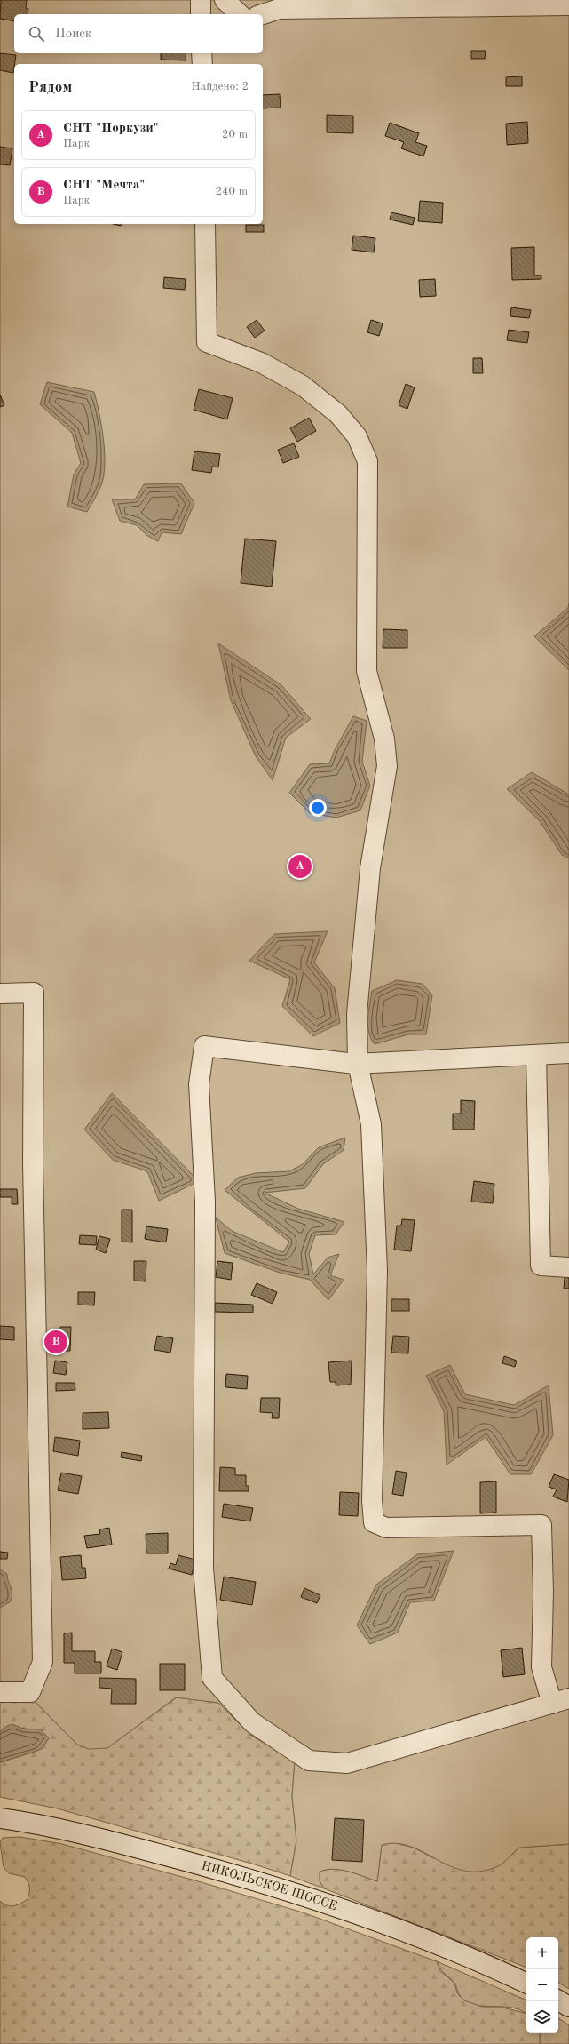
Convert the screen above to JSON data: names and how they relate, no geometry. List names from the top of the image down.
{
  "streets": {
    "street": ["НИКОЛЬСКОЕ ШОССЕ"]
  },
  "page": {
    "search": "Поиск",
    "heading": ["Рядом", "Найдено: 2"],
    "list": [
      {
        "mark": "A",
        "name": "СНТ \"Поркузи\"",
        "note": "Парк",
        "value": "20 m"
      },
      {
        "mark": "B",
        "name": "СНТ \"Мечта\"",
        "note": "Парк",
        "value": "240 m"
      }
    ],
    "pins": ["A", "B"],
    "map_buttons": ["+", "−"]
  }
}
